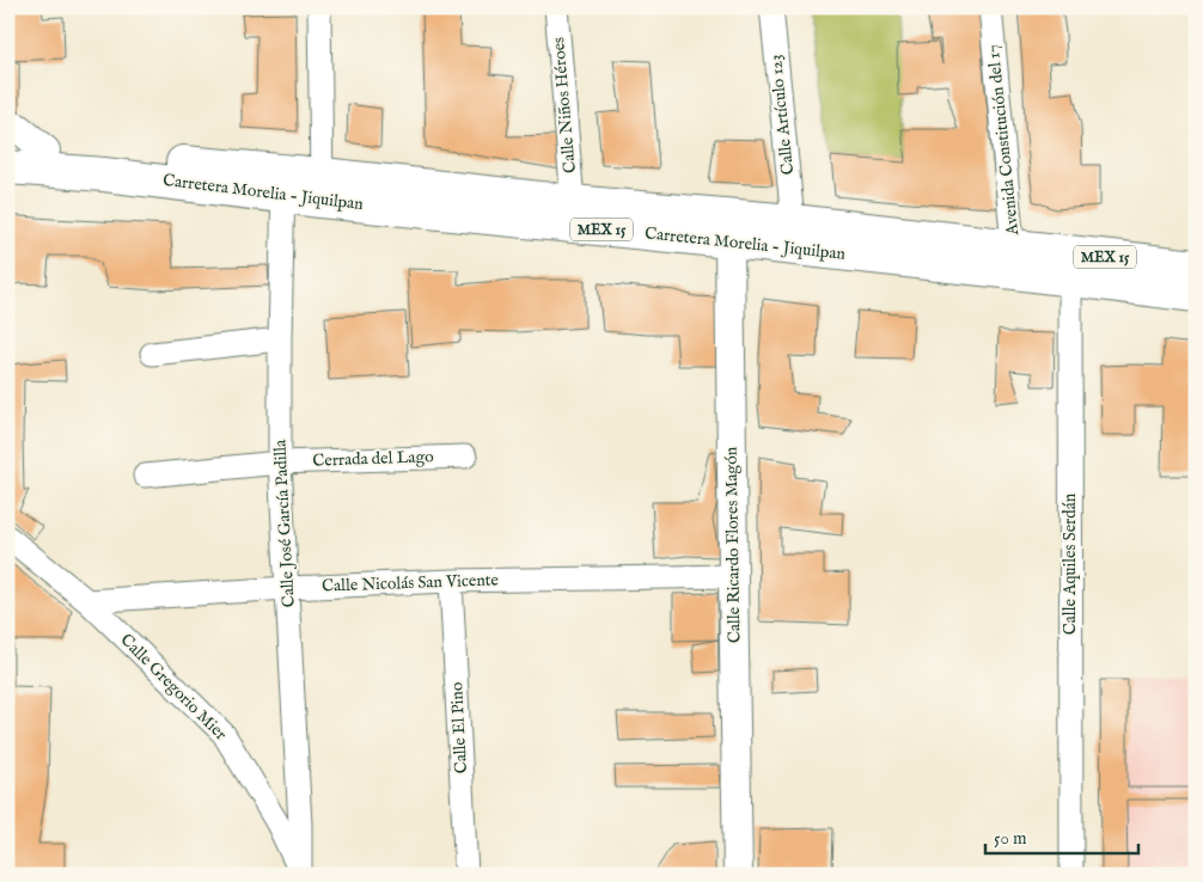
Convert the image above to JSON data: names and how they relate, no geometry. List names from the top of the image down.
{
  "streets": {
    "main road": ["Carretera Morelia - Jiquilpan", "MEX 15"],
    "street": [
      "Calle Niños Héroes",
      "Calle Artículo 123",
      "Avenida Constitución del 17",
      "Cerrada del Lago",
      "Calle José García Padilla",
      "Calle Ricardo Flores Magón",
      "Calle Aquiles Serdán",
      "Calle Nicolás San Vicente",
      "Calle Gregorio Mier",
      "Calle El Pino"
    ]
  },
  "crossings": [
    ["Calle Niños Héroes", "Carretera Morelia - Jiquilpan"],
    ["Calle Artículo 123", "Carretera Morelia - Jiquilpan"],
    ["Avenida Constitución del 17", "Carretera Morelia - Jiquilpan"],
    ["Carretera Morelia - Jiquilpan", "Calle José García Padilla"],
    ["Carretera Morelia - Jiquilpan", "Calle Ricardo Flores Magón"],
    ["Carretera Morelia - Jiquilpan", "Calle Aquiles Serdán"],
    ["Cerrada del Lago", "Calle José García Padilla"],
    ["Calle José García Padilla", "Calle Nicolás San Vicente"],
    ["Calle José García Padilla", "Calle Gregorio Mier"],
    ["Calle Ricardo Flores Magón", "Calle Nicolás San Vicente"],
    ["Calle Nicolás San Vicente", "Calle Gregorio Mier"],
    ["Calle Nicolás San Vicente", "Calle El Pino"]
  ],
  "scale_bar": "50 m"
}
